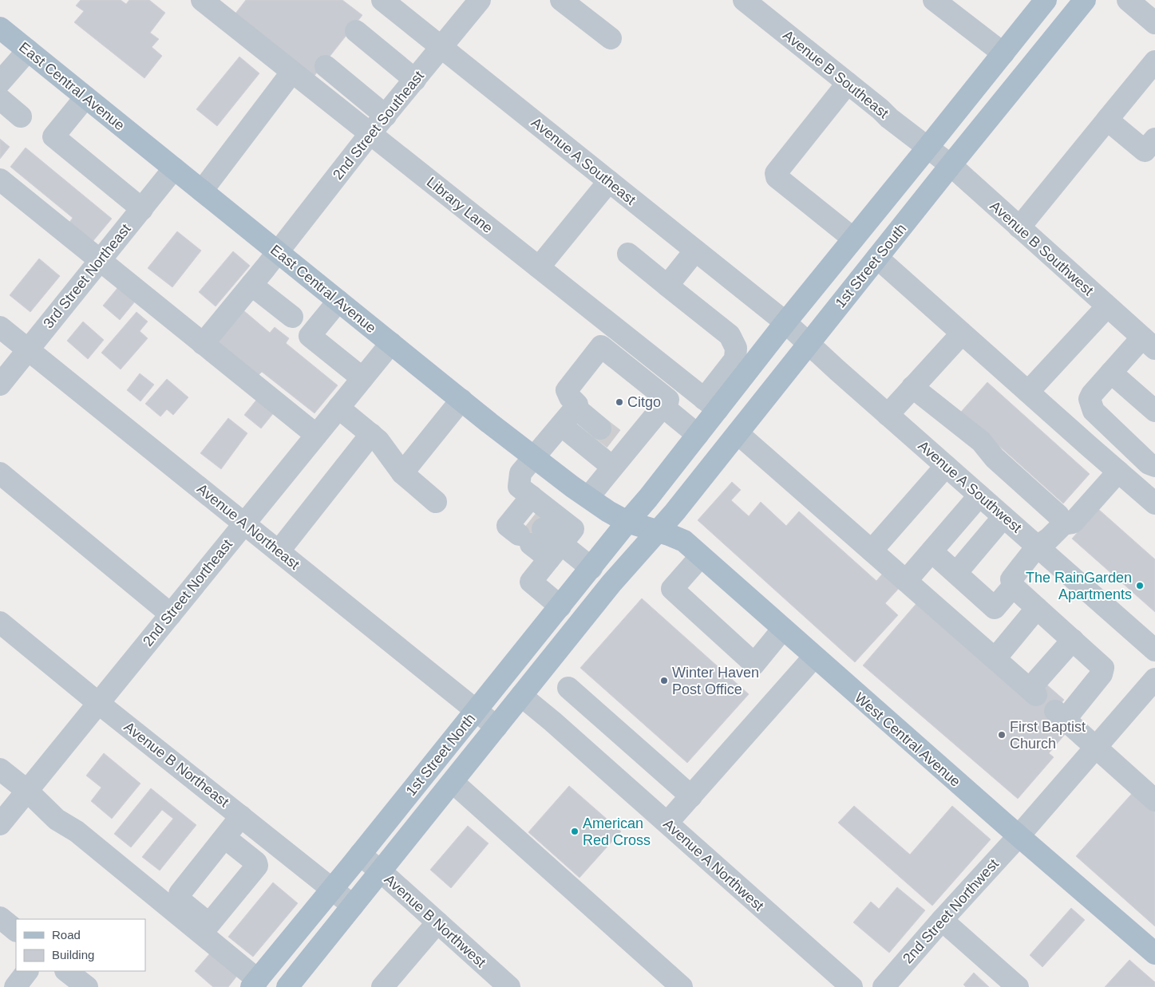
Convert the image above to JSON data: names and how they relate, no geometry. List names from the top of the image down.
{
  "streets": {
    "main road": [
      "East Central Avenue",
      "1st Street South",
      "West Central Avenue",
      "1st Street North"
    ],
    "street": [
      "Avenue B Southeast",
      "2nd Street Southeast",
      "Avenue A Southeast",
      "Library Lane",
      "Avenue B Southwest",
      "3rd Street Northeast",
      "Avenue A Southwest",
      "Avenue A Northeast",
      "2nd Street Northeast",
      "Avenue B Northeast",
      "Avenue A Northwest",
      "2nd Street Northwest",
      "Avenue B Northwest"
    ]
  },
  "crossings": [
    ["Avenue B Southeast", "Avenue B Southwest"],
    ["East Central Avenue", "2nd Street Southeast"],
    ["East Central Avenue", "1st Street South"],
    ["East Central Avenue", "3rd Street Northeast"],
    ["East Central Avenue", "2nd Street Northeast"],
    ["East Central Avenue", "West Central Avenue"],
    ["East Central Avenue", "1st Street North"],
    ["2nd Street Southeast", "Avenue A Southeast"],
    ["2nd Street Southeast", "Library Lane"],
    ["Avenue A Southeast", "Avenue A Southwest"],
    ["Avenue B Southwest", "1st Street South"],
    ["1st Street South", "Avenue A Southwest"],
    ["1st Street South", "West Central Avenue"],
    ["1st Street South", "1st Street North"],
    ["3rd Street Northeast", "Avenue A Northeast"],
    ["Avenue A Northeast", "2nd Street Northeast"],
    ["Avenue A Northeast", "1st Street North"],
    ["2nd Street Northeast", "Avenue B Northeast"],
    ["West Central Avenue", "1st Street North"],
    ["West Central Avenue", "2nd Street Northwest"],
    ["1st Street North", "Avenue B Northeast"],
    ["1st Street North", "Avenue A Northwest"],
    ["1st Street North", "Avenue B Northwest"]
  ],
  "places": [
    "Citgo",
    "The RainGarden Apartments",
    "Winter Haven Post Office",
    "First Baptist Church",
    "American Red Cross"
  ],
  "legend": ["Road", "Building"]
}
